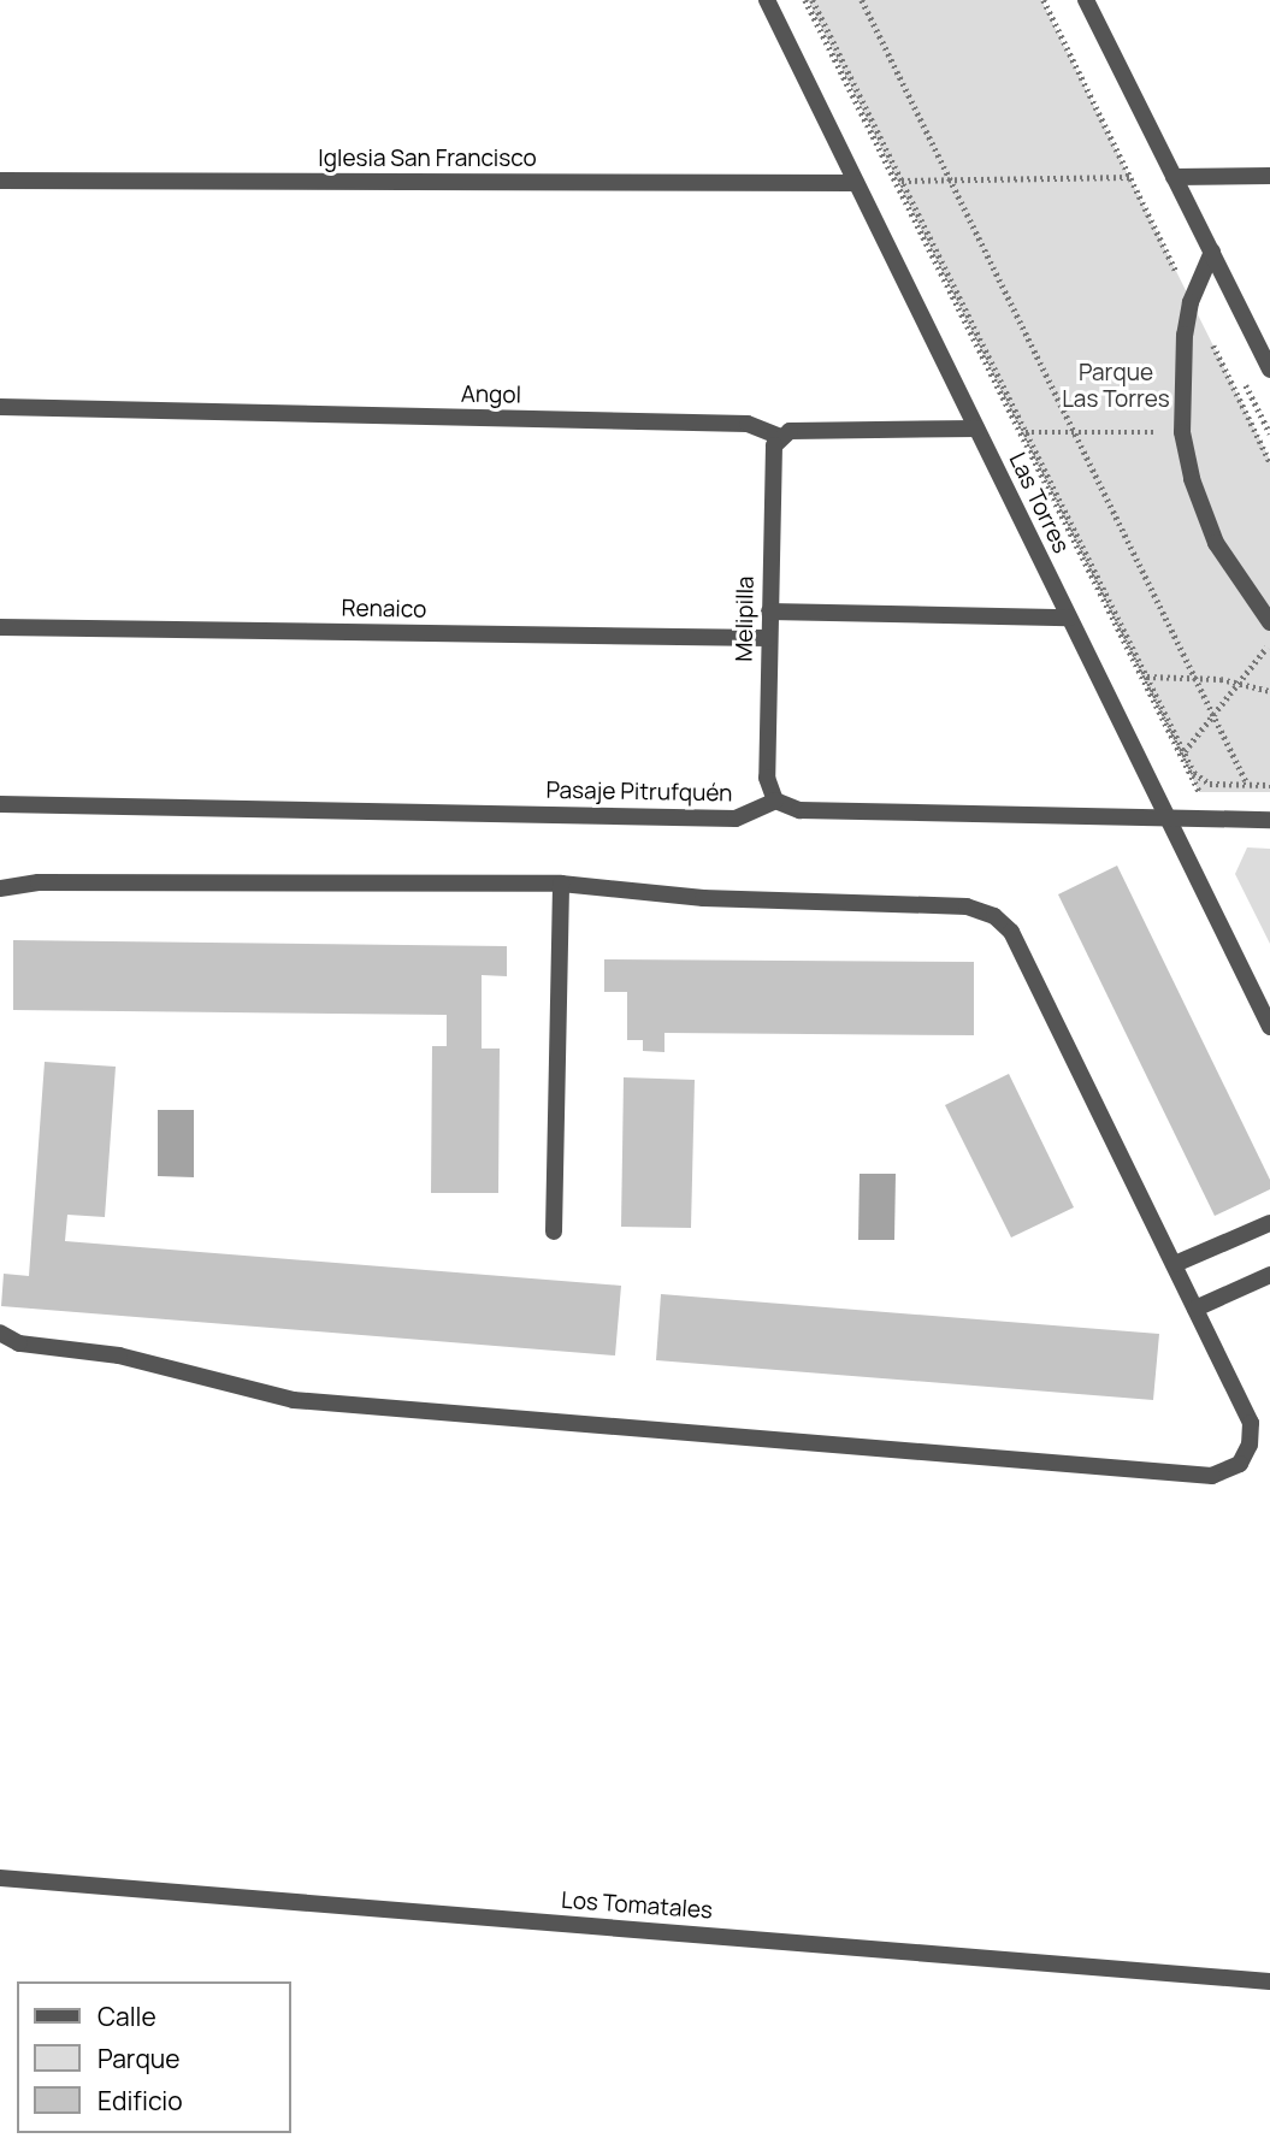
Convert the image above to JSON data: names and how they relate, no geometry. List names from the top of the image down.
{
  "streets": {
    "street": [
      "Iglesia San Francisco",
      "Angol",
      "Las Torres",
      "Renaico",
      "Melipilla",
      "Pasaje Pitrufquén",
      "Los Tomatales"
    ]
  },
  "crossings": [
    ["Iglesia San Francisco", "Las Torres"],
    ["Angol", "Las Torres"],
    ["Angol", "Melipilla"],
    ["Renaico", "Melipilla"],
    ["Melipilla", "Pasaje Pitrufquén"]
  ],
  "parks": ["Parque Las Torres"],
  "legend": ["Calle", "Parque", "Edificio"]
}
